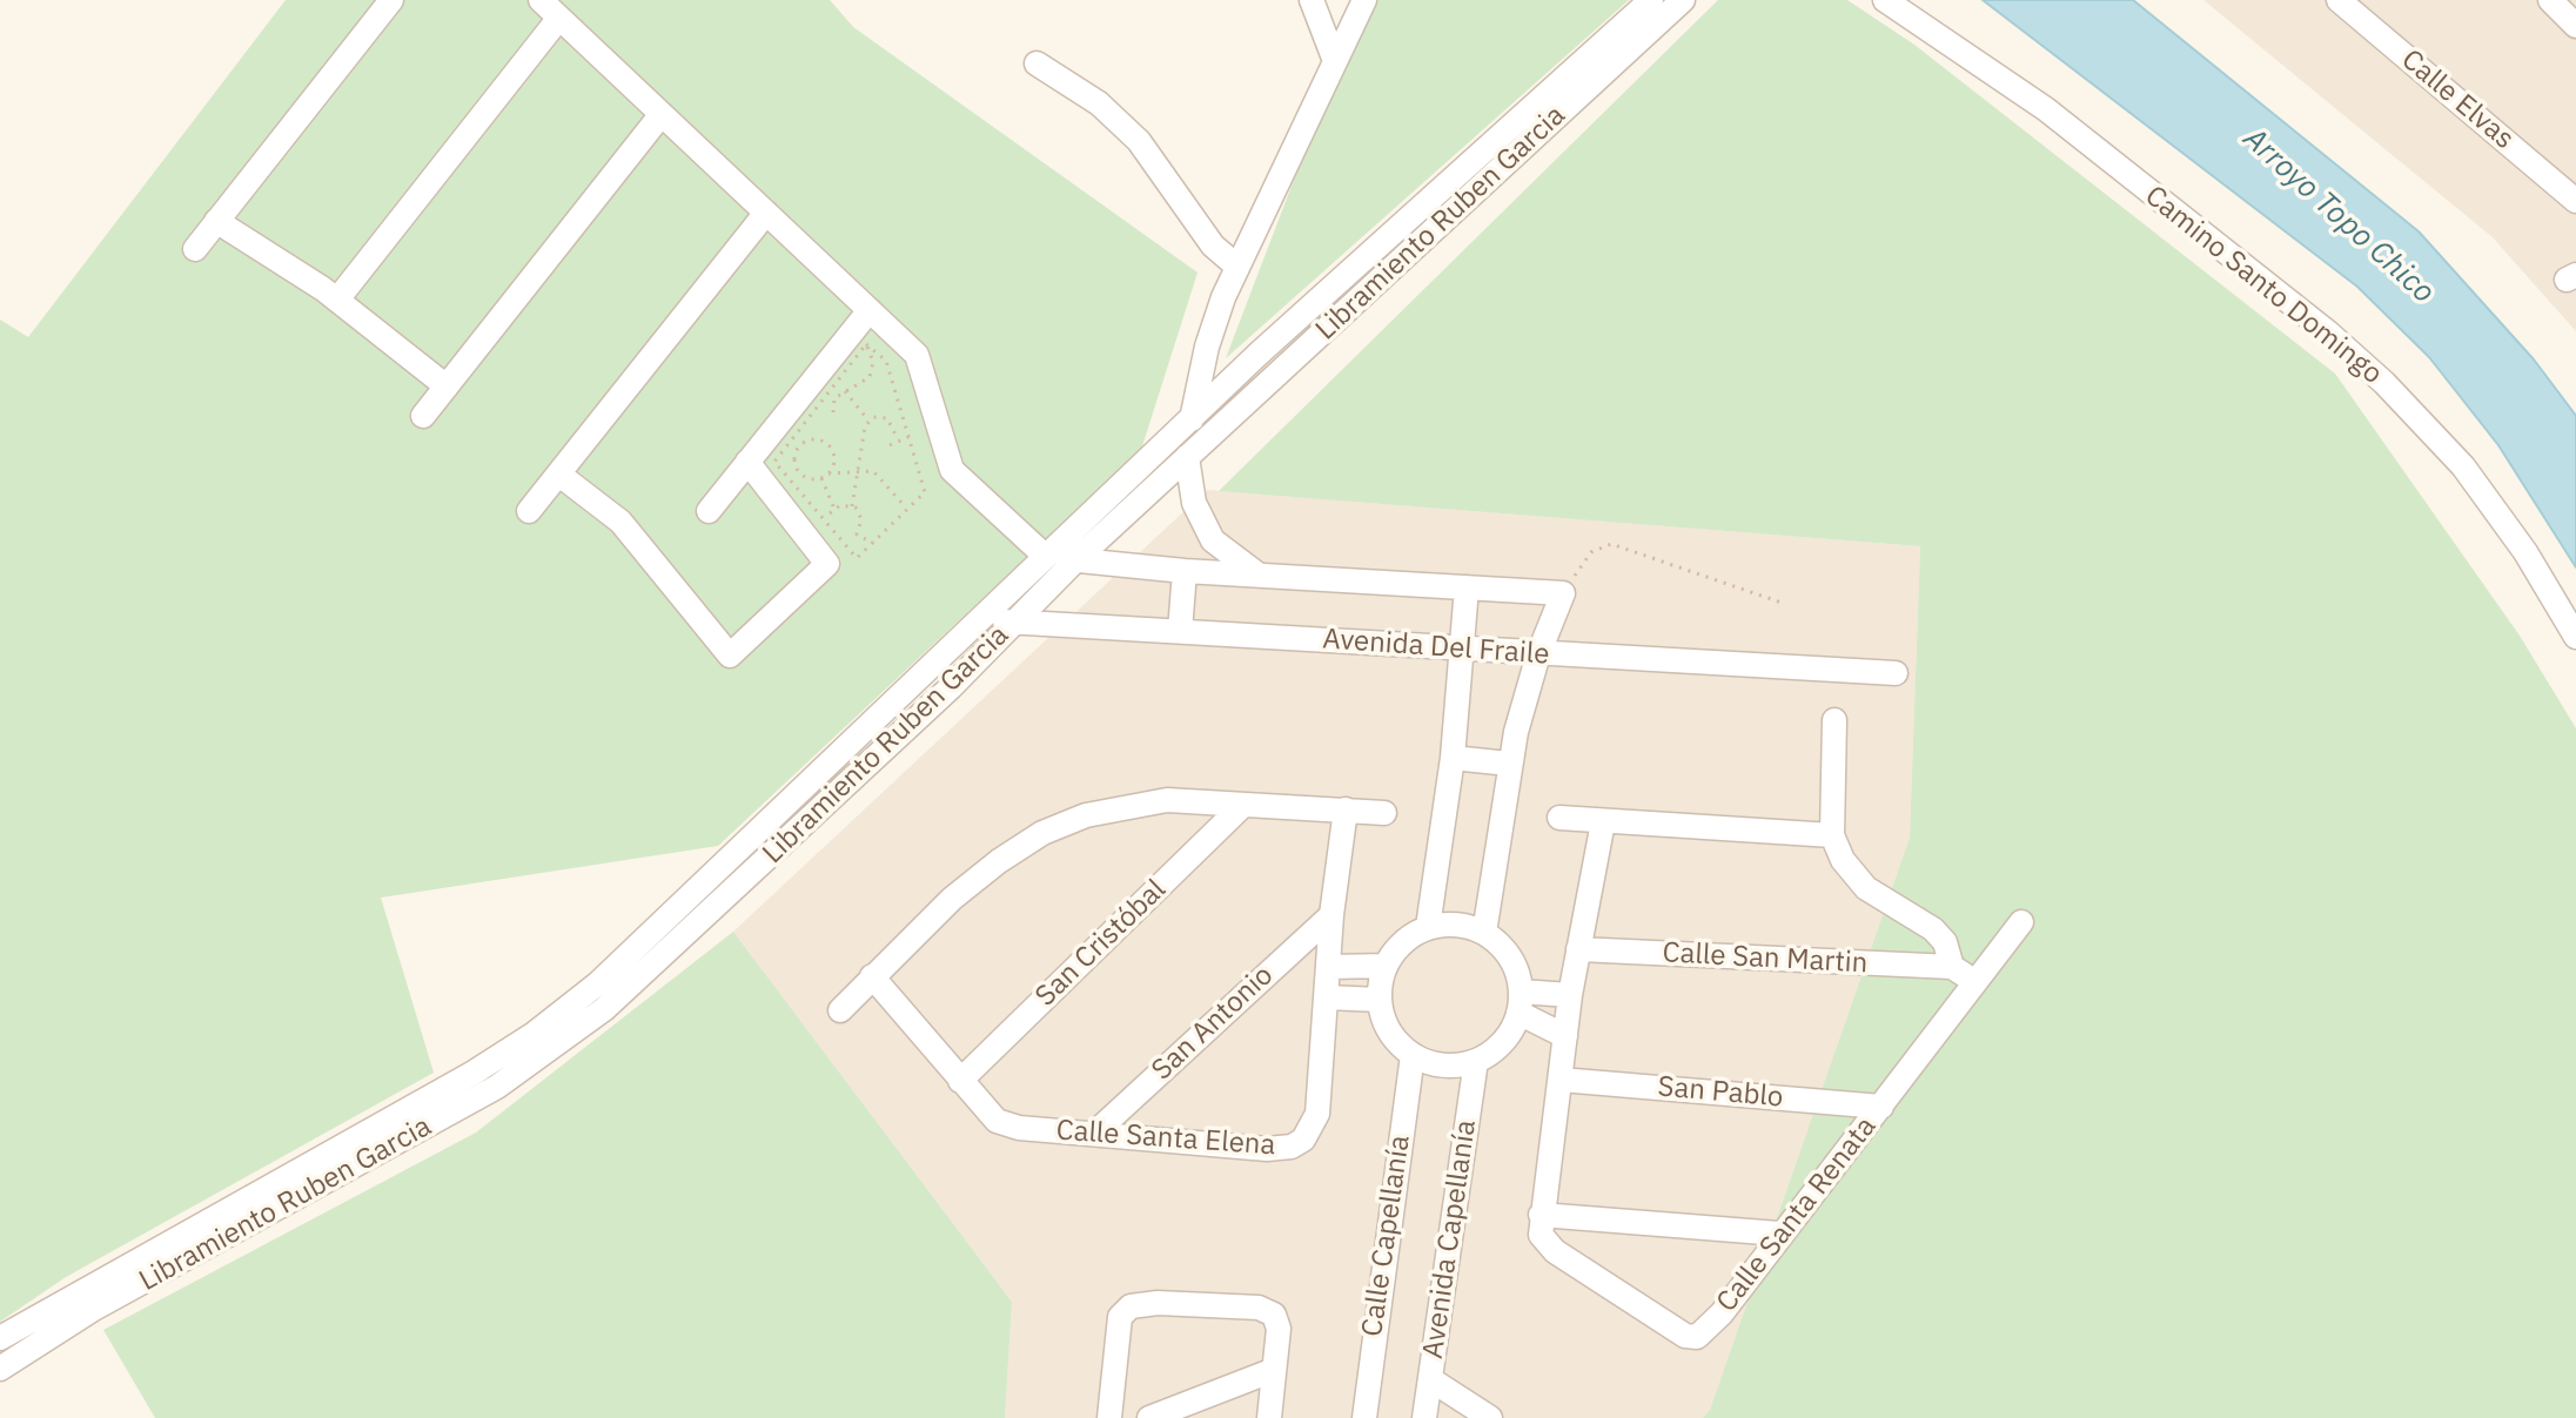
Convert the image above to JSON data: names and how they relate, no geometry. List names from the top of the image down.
{
  "streets": {
    "street": [
      "Calle Elvas",
      "Libramiento Ruben Garcia",
      "Camino Santo Domingo",
      "Avenida Del Fraile",
      "San Cristóbal",
      "Calle San Martin",
      "San Antonio",
      "San Pablo",
      "Calle Santa Elena",
      "Calle Santa Renata",
      "Calle Capellanía",
      "Avenida Capellanía"
    ]
  },
  "crossings": [
    ["Libramiento Ruben Garcia", "Avenida Del Fraile"],
    ["San Cristóbal", "Calle Santa Elena"],
    ["San Antonio", "Calle Santa Elena"],
    ["San Pablo", "Calle Santa Renata"],
    ["Calle Capellanía", "Avenida Capellanía"]
  ],
  "water": ["Arroyo Topo Chico"]
}
